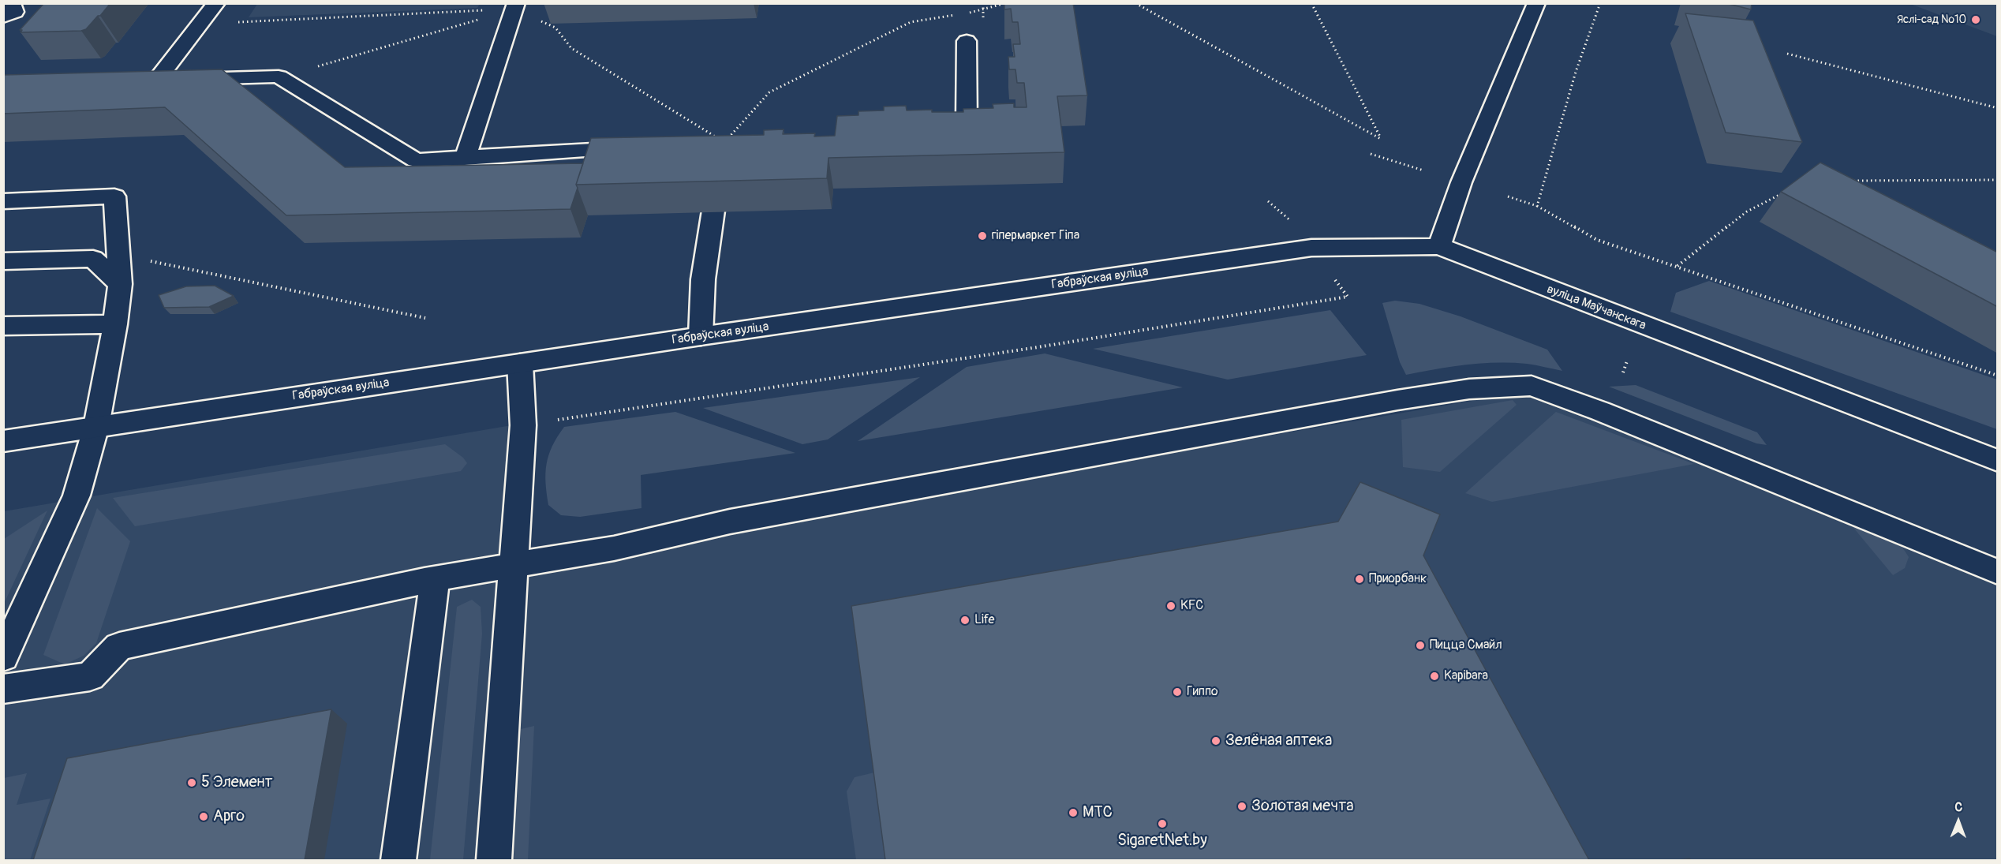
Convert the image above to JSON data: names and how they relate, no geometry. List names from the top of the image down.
{
  "streets": {
    "main road": ["Габраўская вуліца", "вуліца Маўчанскага"]
  },
  "crossings": [
    ["Габраўская вуліца", "вуліца Маўчанскага"]
  ],
  "places": [
    "Яслі-сад №10",
    "гіпермаркет Гіпа",
    "Приорбанк",
    "KFC",
    "Life",
    "Пицца Смайл",
    "Kapibara",
    "Гиппо",
    "Зелёная аптека",
    "5 Элемент",
    "Золотая мечта",
    "МТС",
    "Арго",
    "SigaretNet.by"
  ],
  "north": "top"
}
